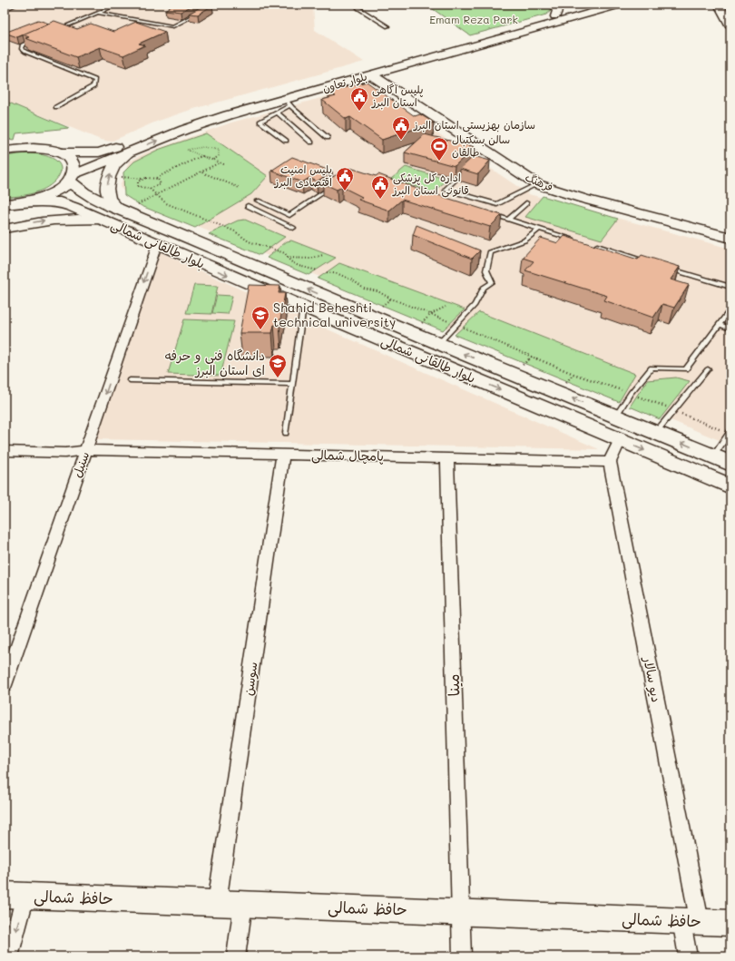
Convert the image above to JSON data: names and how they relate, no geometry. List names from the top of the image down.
{
  "streets": {
    "main road": [
      "بلوار تعاون",
      "فرهنگ",
      "بلوار طالقانی شمالی",
      "حافظ شمالی"
    ],
    "street": [
      "پامچال شمالی",
      "سنبل",
      "سوسن",
      "دیو سالار",
      "مینا"
    ]
  },
  "crossings": [
    ["بلوار تعاون", "فرهنگ"],
    ["بلوار تعاون", "بلوار طالقانی شمالی"],
    ["بلوار طالقانی شمالی", "سنبل"],
    ["پامچال شمالی", "سنبل"],
    ["پامچال شمالی", "سوسن"],
    ["پامچال شمالی", "دیو سالار"],
    ["پامچال شمالی", "مینا"],
    ["سوسن", "حافظ شمالی"],
    ["دیو سالار", "حافظ شمالی"],
    ["مینا", "حافظ شمالی"]
  ],
  "one_way": ["سنبل"],
  "parks": ["Emam Reza Park"],
  "places": {
    "public building": [
      "پلیس آگاهی استان البرز",
      "سازمان بهزیستی استان البرز",
      "پلیس امنیت اقتصادی البرز",
      "اداره کل پزشکی قانونی استان البرز"
    ],
    "sports": ["سالن بسکتبال طالقان"],
    "school or university": ["Shahid Beheshti technical university", "دانشگاه فنی و حرفه ای استان البرز"]
  }
}
